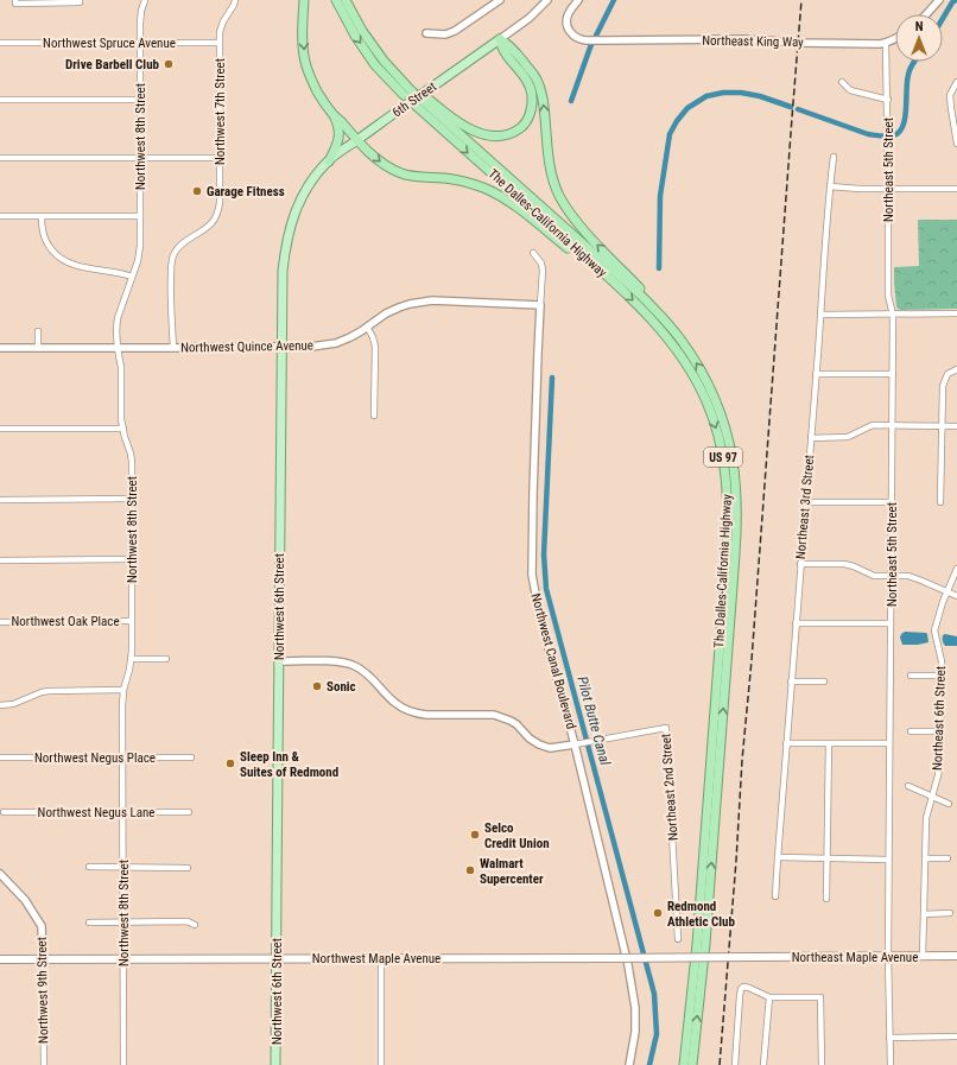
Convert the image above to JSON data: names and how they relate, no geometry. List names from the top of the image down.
{
  "streets": {
    "highway": ["The Dalles-California Highway", "US 97"],
    "main road": [
      "6th Street",
      "Northwest 6th Street",
      "Northeast Maple Avenue",
      "Northwest Maple Avenue"
    ],
    "street": [
      "Northeast King Way",
      "Northwest Spruce Avenue",
      "Northwest 7th Street",
      "Northwest 8th Street",
      "Northeast 5th Street",
      "Northwest Quince Avenue",
      "Northeast 3rd Street",
      "Northwest Oak Place",
      "Northwest Canal Boulevard",
      "Northeast 6th Street",
      "Northwest Negus Place",
      "Northeast 2nd Street",
      "Northwest Negus Lane",
      "Northwest 9th Street"
    ]
  },
  "crossings": [
    ["Northeast King Way", "Northeast 5th Street"],
    ["Northwest Spruce Avenue", "Northwest 7th Street"],
    ["Northwest Spruce Avenue", "Northwest 8th Street"],
    ["6th Street", "Northwest 6th Street"],
    ["Northwest 7th Street", "Northwest Quince Avenue"],
    ["Northwest 8th Street", "Northwest Quince Avenue"],
    ["Northwest 8th Street", "Northwest Oak Place"],
    ["Northwest 8th Street", "Northwest Negus Place"],
    ["Northwest 8th Street", "Northwest Negus Lane"],
    ["Northwest 8th Street", "Northwest Maple Avenue"],
    ["Northeast 5th Street", "Northeast Maple Avenue"],
    ["Northwest Quince Avenue", "Northwest 6th Street"],
    ["Northwest Quince Avenue", "Northwest Canal Boulevard"],
    ["Northwest 6th Street", "Northwest Maple Avenue"],
    ["Northwest Canal Boulevard", "Northeast 2nd Street"],
    ["Northeast 6th Street", "Northeast Maple Avenue"],
    ["Northeast Maple Avenue", "Northwest Maple Avenue"],
    ["Northwest Maple Avenue", "Northwest 9th Street"]
  ],
  "water": ["Pilot Butte Canal"],
  "places": [
    "Drive Barbell Club",
    "Garage Fitness",
    "Sonic",
    "Sleep Inn & Suites of Redmond",
    "Selco Credit Union",
    "Walmart Supercenter",
    "Redmond Athletic Club"
  ],
  "north": "top"
}
